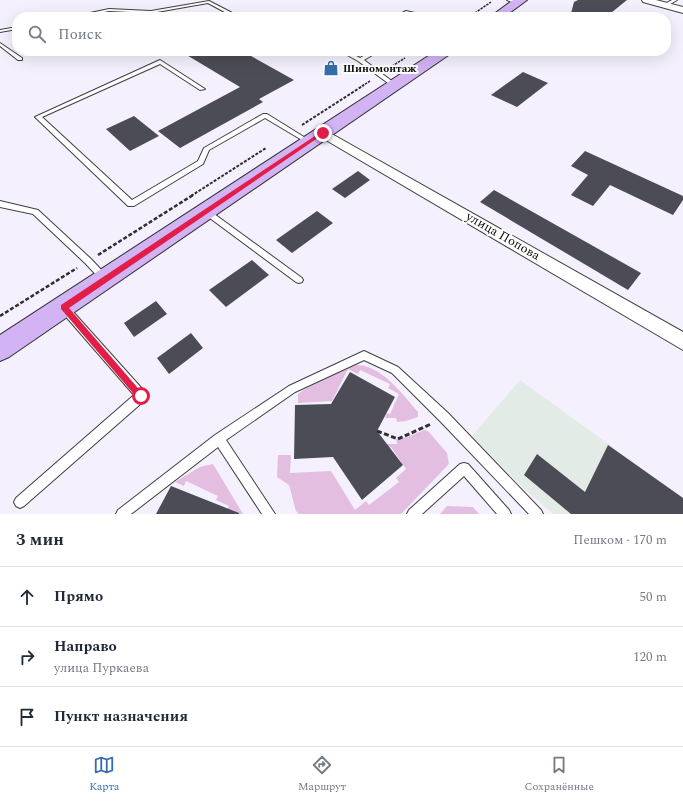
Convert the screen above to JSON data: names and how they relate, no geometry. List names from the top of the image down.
{
  "streets": {
    "street": ["улица Попова"]
  },
  "places": {
    "shop": ["Шиномонтаж"]
  },
  "page": {
    "search": "Поиск",
    "heading": ["3 мин", "Пешком · 170 m"],
    "list": [
      ["Прямо", "50 m"],
      ["Направо", "улица Пуркаева", "120 m"],
      "Пункт назначения"
    ],
    "nav": ["Карта", "Маршрут", "Сохранённые"]
  }
}
